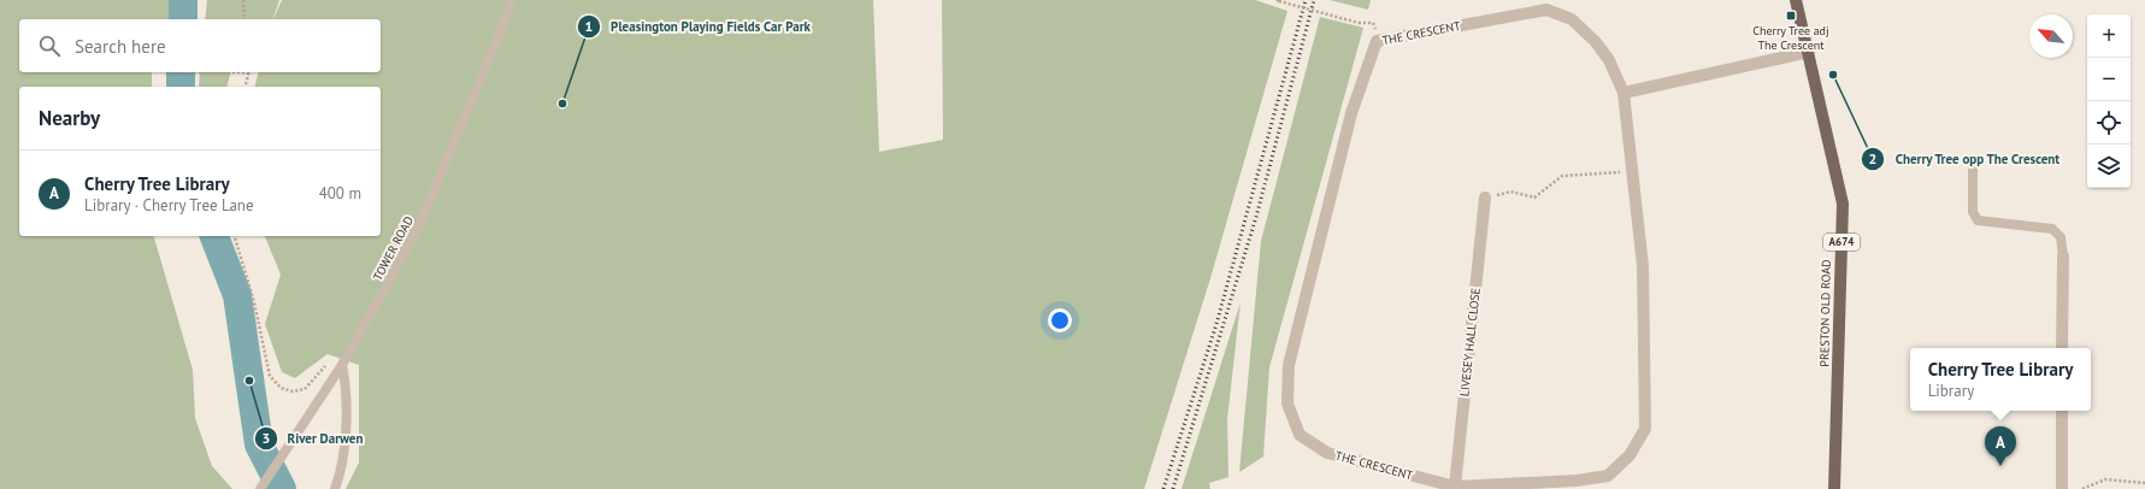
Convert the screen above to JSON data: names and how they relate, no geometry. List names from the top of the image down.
{
  "streets": {
    "main road": ["A674", "PRESTON OLD ROAD"],
    "street": ["THE CRESCENT", "LIVESEY HALL CLOSE"],
    "lane": ["TOWER ROAD"]
  },
  "crossings": [
    ["THE CRESCENT", "LIVESEY HALL CLOSE"]
  ],
  "places": {
    "transit": ["Cherry Tree adj The Crescent"],
    "other": ["Cherry Tree opp The Crescent", "Pleasington Playing Fields Car Park", "River Darwen"]
  },
  "north": "top left",
  "page": {
    "map_buttons": ["+", "−"],
    "search": "Search here",
    "heading": "Nearby",
    "list": [
      {
        "mark": "A",
        "name": "Cherry Tree Library",
        "note": "Library · Cherry Tree Lane",
        "value": "400 m"
      }
    ],
    "popup": ["Cherry Tree Library", "Library"],
    "pins": "A"
  }
}
